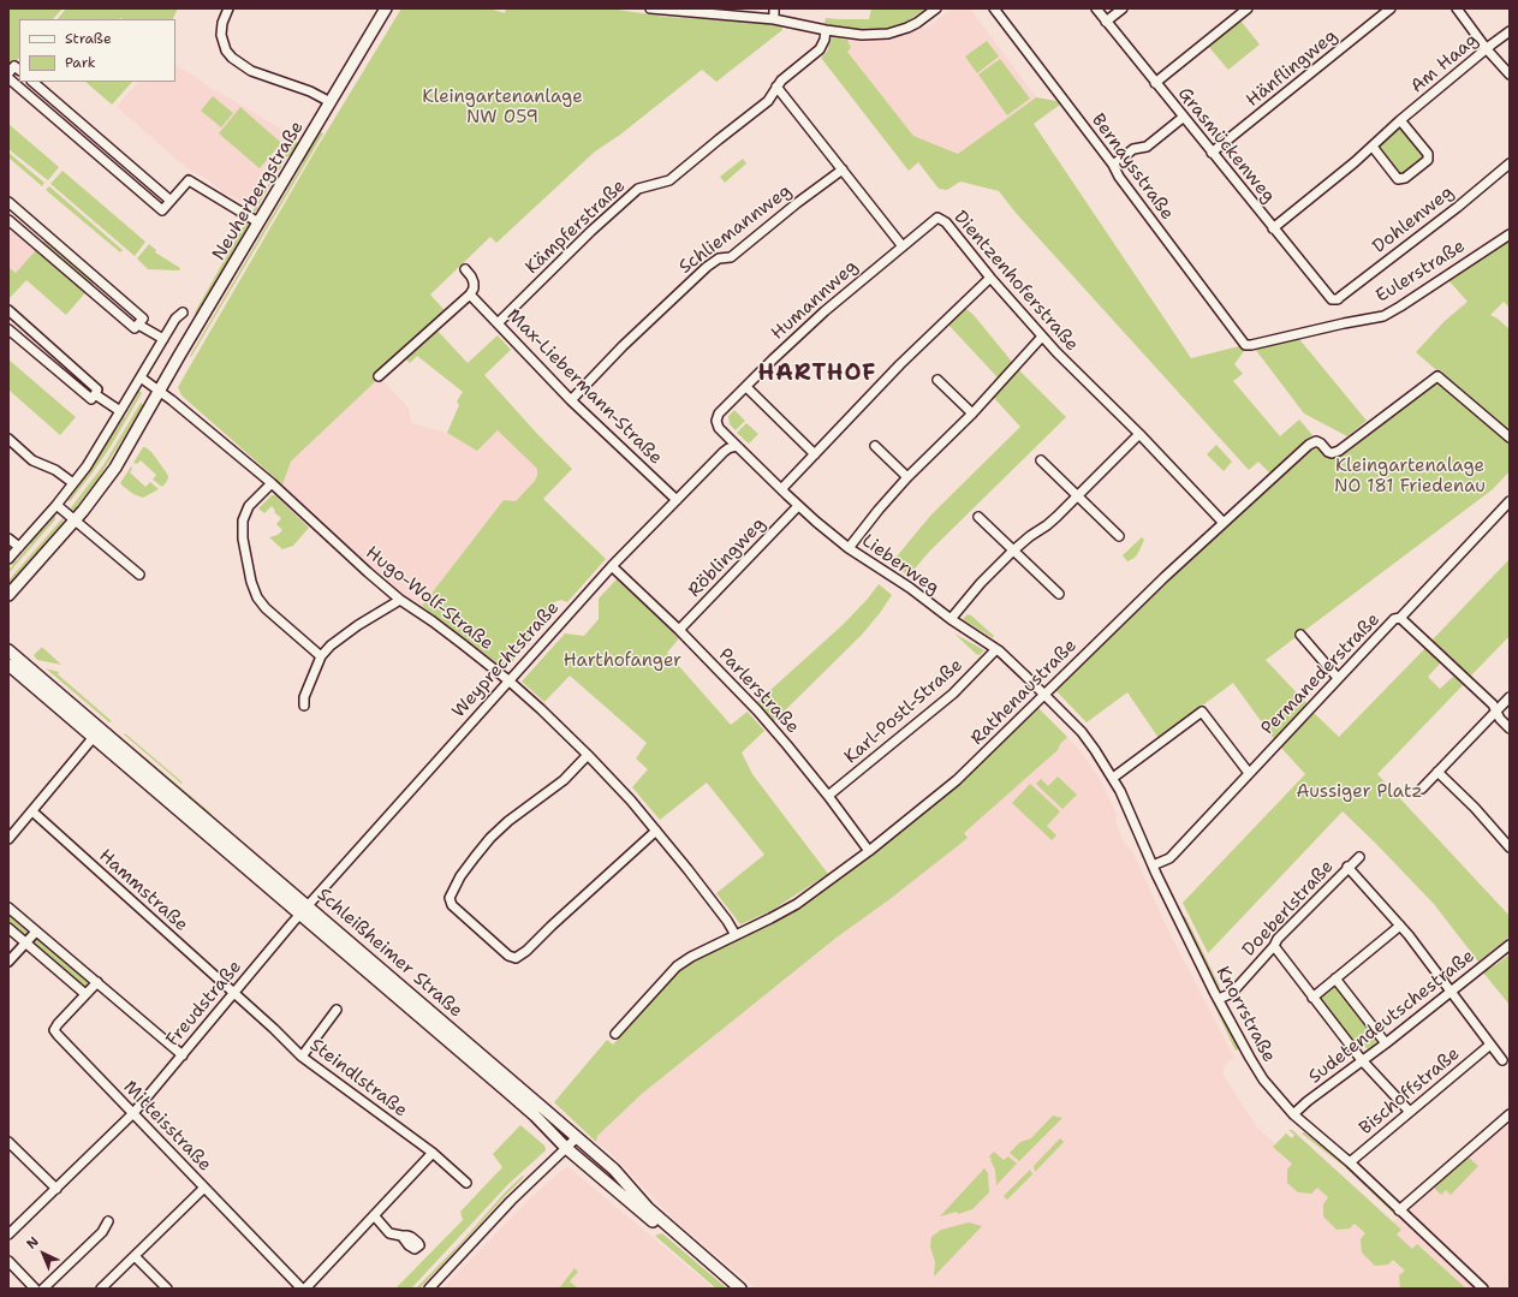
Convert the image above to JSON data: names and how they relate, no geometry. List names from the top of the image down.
{
  "streets": {
    "main road": ["Neuherbergstraße", "Schleißheimer Straße"],
    "street": [
      "Am Haag",
      "Hänflingweg",
      "Grasmückenweg",
      "Bernaysstraße",
      "Dohlenweg",
      "Kämpferstraße",
      "Schliemannweg",
      "Eulerstraße",
      "Dientzenhoferstraße",
      "Humannweg",
      "Max-Liebermann-Straße",
      "Röblingweg",
      "Lieberweg",
      "Hugo-Wolf-Straße",
      "Weyprechtstraße",
      "Permanederstraße",
      "Parlerstraße",
      "Rathenaustraße",
      "Karl-Postl-Straße",
      "Hammstraße",
      "Doeberlstraße",
      "Freudstraße",
      "Knorrstraße",
      "Sudetendeutschestraße",
      "Steindlstraße",
      "Bischoffstraße",
      "Mitteisstraße"
    ]
  },
  "crossings": [
    ["Am Haag", "Grasmückenweg"],
    ["Hänflingweg", "Grasmückenweg"],
    ["Grasmückenweg", "Dohlenweg"],
    ["Bernaysstraße", "Eulerstraße"],
    ["Neuherbergstraße", "Hugo-Wolf-Straße"],
    ["Kämpferstraße", "Max-Liebermann-Straße"],
    ["Schliemannweg", "Max-Liebermann-Straße"],
    ["Dientzenhoferstraße", "Humannweg"],
    ["Dientzenhoferstraße", "Rathenaustraße"],
    ["Humannweg", "Lieberweg"],
    ["Humannweg", "Weyprechtstraße"],
    ["Max-Liebermann-Straße", "Weyprechtstraße"],
    ["Röblingweg", "Lieberweg"],
    ["Röblingweg", "Parlerstraße"],
    ["Lieberweg", "Weyprechtstraße"],
    ["Lieberweg", "Rathenaustraße"],
    ["Lieberweg", "Karl-Postl-Straße"],
    ["Lieberweg", "Knorrstraße"],
    ["Hugo-Wolf-Straße", "Weyprechtstraße"],
    ["Hugo-Wolf-Straße", "Rathenaustraße"],
    ["Weyprechtstraße", "Parlerstraße"],
    ["Weyprechtstraße", "Schleißheimer Straße"],
    ["Weyprechtstraße", "Freudstraße"],
    ["Permanederstraße", "Knorrstraße"],
    ["Parlerstraße", "Rathenaustraße"],
    ["Parlerstraße", "Karl-Postl-Straße"],
    ["Rathenaustraße", "Knorrstraße"],
    ["Hammstraße", "Freudstraße"],
    ["Hammstraße", "Steindlstraße"],
    ["Doeberlstraße", "Knorrstraße"],
    ["Schleißheimer Straße", "Freudstraße"],
    ["Freudstraße", "Steindlstraße"],
    ["Freudstraße", "Mitteisstraße"],
    ["Knorrstraße", "Sudetendeutschestraße"],
    ["Knorrstraße", "Bischoffstraße"]
  ],
  "districts": ["HARTHOF"],
  "parks": [
    "Kleingartenanlage NW 059",
    "Kleingartenalage NO 181 Friedenau",
    "Harthofanger",
    "Aussiger Platz"
  ],
  "legend": ["Straße", "Park"],
  "north": "top left"
}
